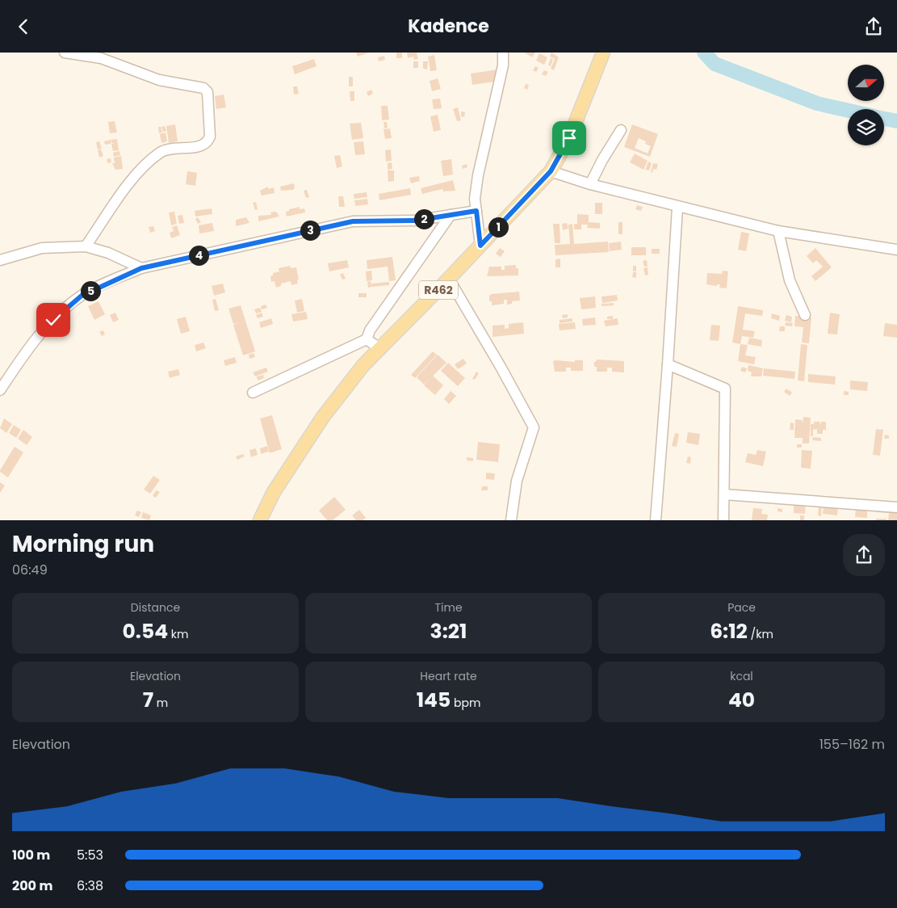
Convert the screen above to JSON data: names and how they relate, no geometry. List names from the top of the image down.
{
  "streets": {
    "main road": ["R462"]
  },
  "north": "right",
  "page": {
    "header": "Kadence",
    "pins": [
      "2",
      "1",
      "3",
      "4",
      "5"
    ],
    "heading": ["Morning run", "06:49"],
    "stats": [
      ["Distance", "0.54 km"],
      ["Time", "3:21"],
      ["Pace", "6:12 /km"],
      ["Elevation", "7 m"],
      ["Heart rate", "145 bpm"],
      ["kcal", "40"]
    ],
    "chart": ["Elevation", "155–162 m"],
    "list": [
      {
        "name": "100 m",
        "note": "5:53"
      },
      {
        "name": "200 m",
        "note": "6:38"
      }
    ]
  }
}
